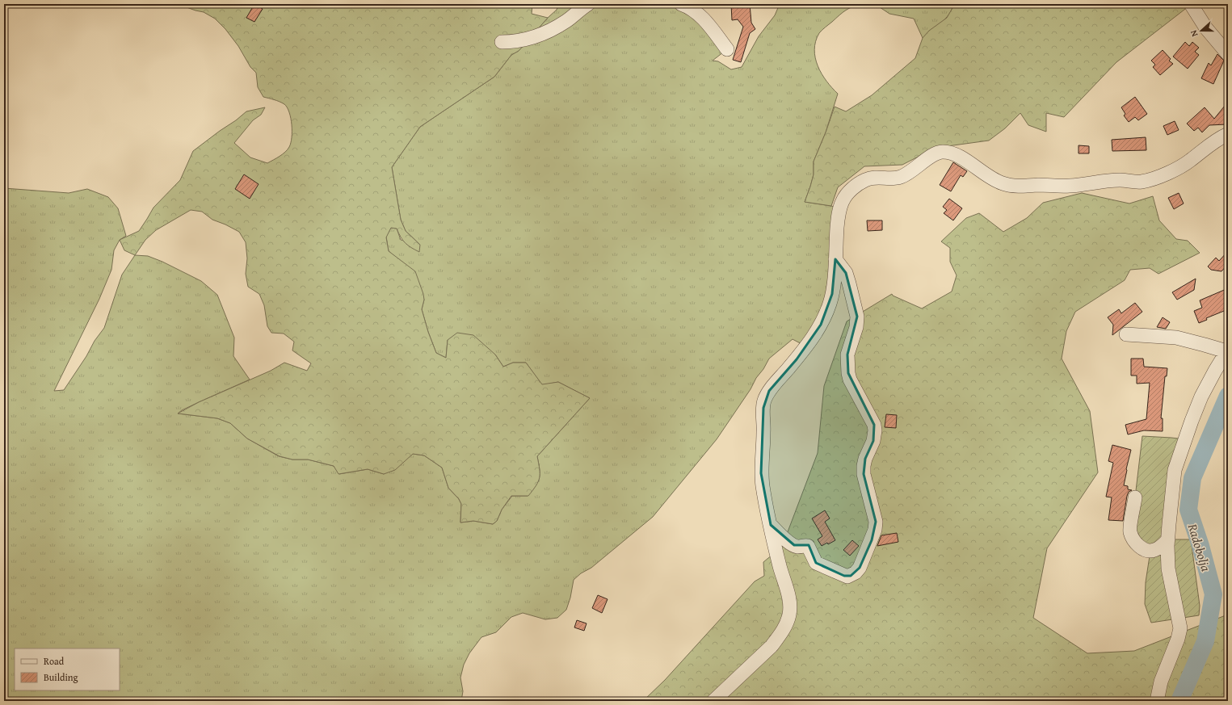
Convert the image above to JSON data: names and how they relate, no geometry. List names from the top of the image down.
{
  "water": ["Radobolja"],
  "legend": ["Road", "Building"],
  "north": "left"
}
